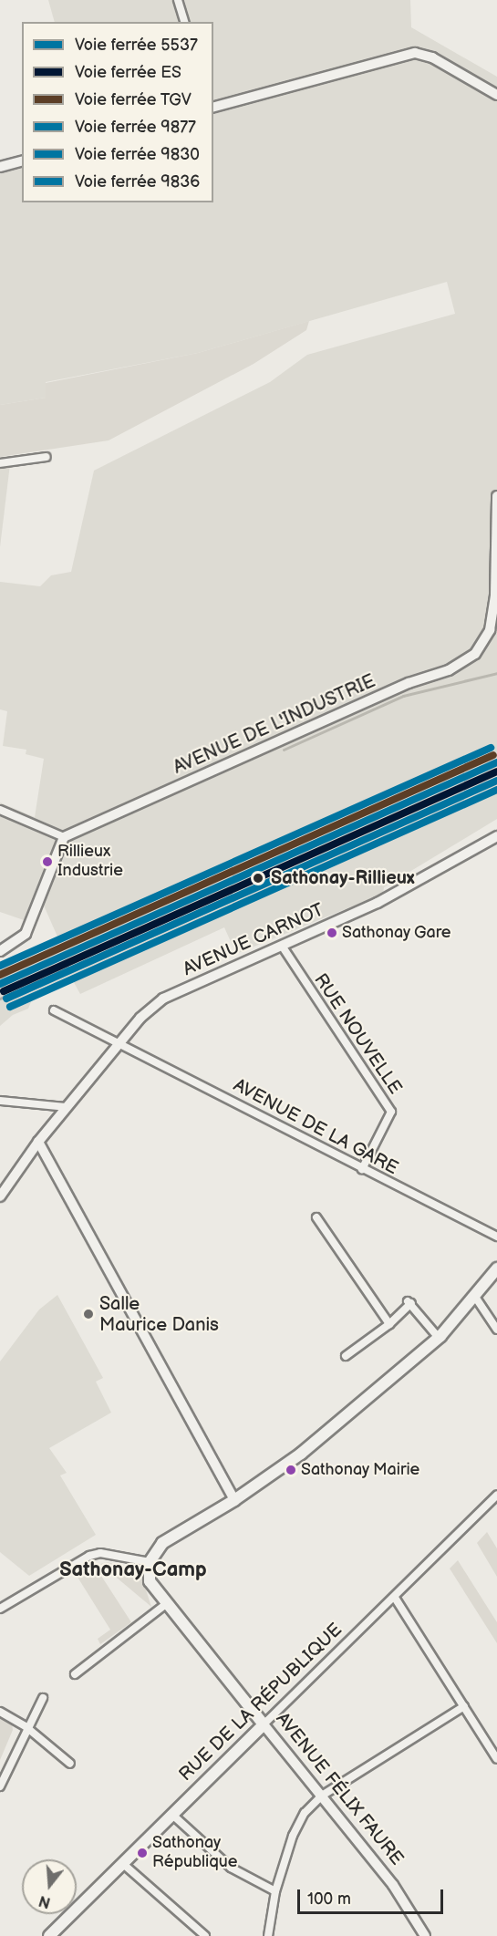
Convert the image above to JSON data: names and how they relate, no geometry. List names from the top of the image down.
{
  "streets": {
    "main road": ["RUE DE LA RÉPUBLIQUE", "AVENUE FÉLIX FAURE"],
    "street": [
      "AVENUE DE L'INDUSTRIE",
      "AVENUE CARNOT",
      "RUE NOUVELLE",
      "AVENUE DE LA GARE"
    ]
  },
  "crossings": [
    ["AVENUE CARNOT", "RUE NOUVELLE"],
    ["AVENUE CARNOT", "AVENUE DE LA GARE"],
    ["RUE NOUVELLE", "AVENUE DE LA GARE"],
    ["RUE DE LA RÉPUBLIQUE", "AVENUE FÉLIX FAURE"]
  ],
  "districts": ["Sathonay-Camp"],
  "places": [
    "Rillieux Industrie",
    "Sathonay-Rillieux",
    "Sathonay Gare",
    "Salle Maurice Danis",
    "Sathonay Mairie",
    "Sathonay République"
  ],
  "lines": [
    "rail line 9830",
    "rail line TGV",
    "rail line 5537",
    "rail line ES",
    "rail line 9877",
    "rail line 9836"
  ],
  "legend": [
    "Voie ferrée 5537",
    "Voie ferrée ES",
    "Voie ferrée TGV",
    "Voie ferrée 9877",
    "Voie ferrée 9830",
    "Voie ferrée 9836"
  ],
  "scale_bar": "100 m",
  "north": "bottom"
}
